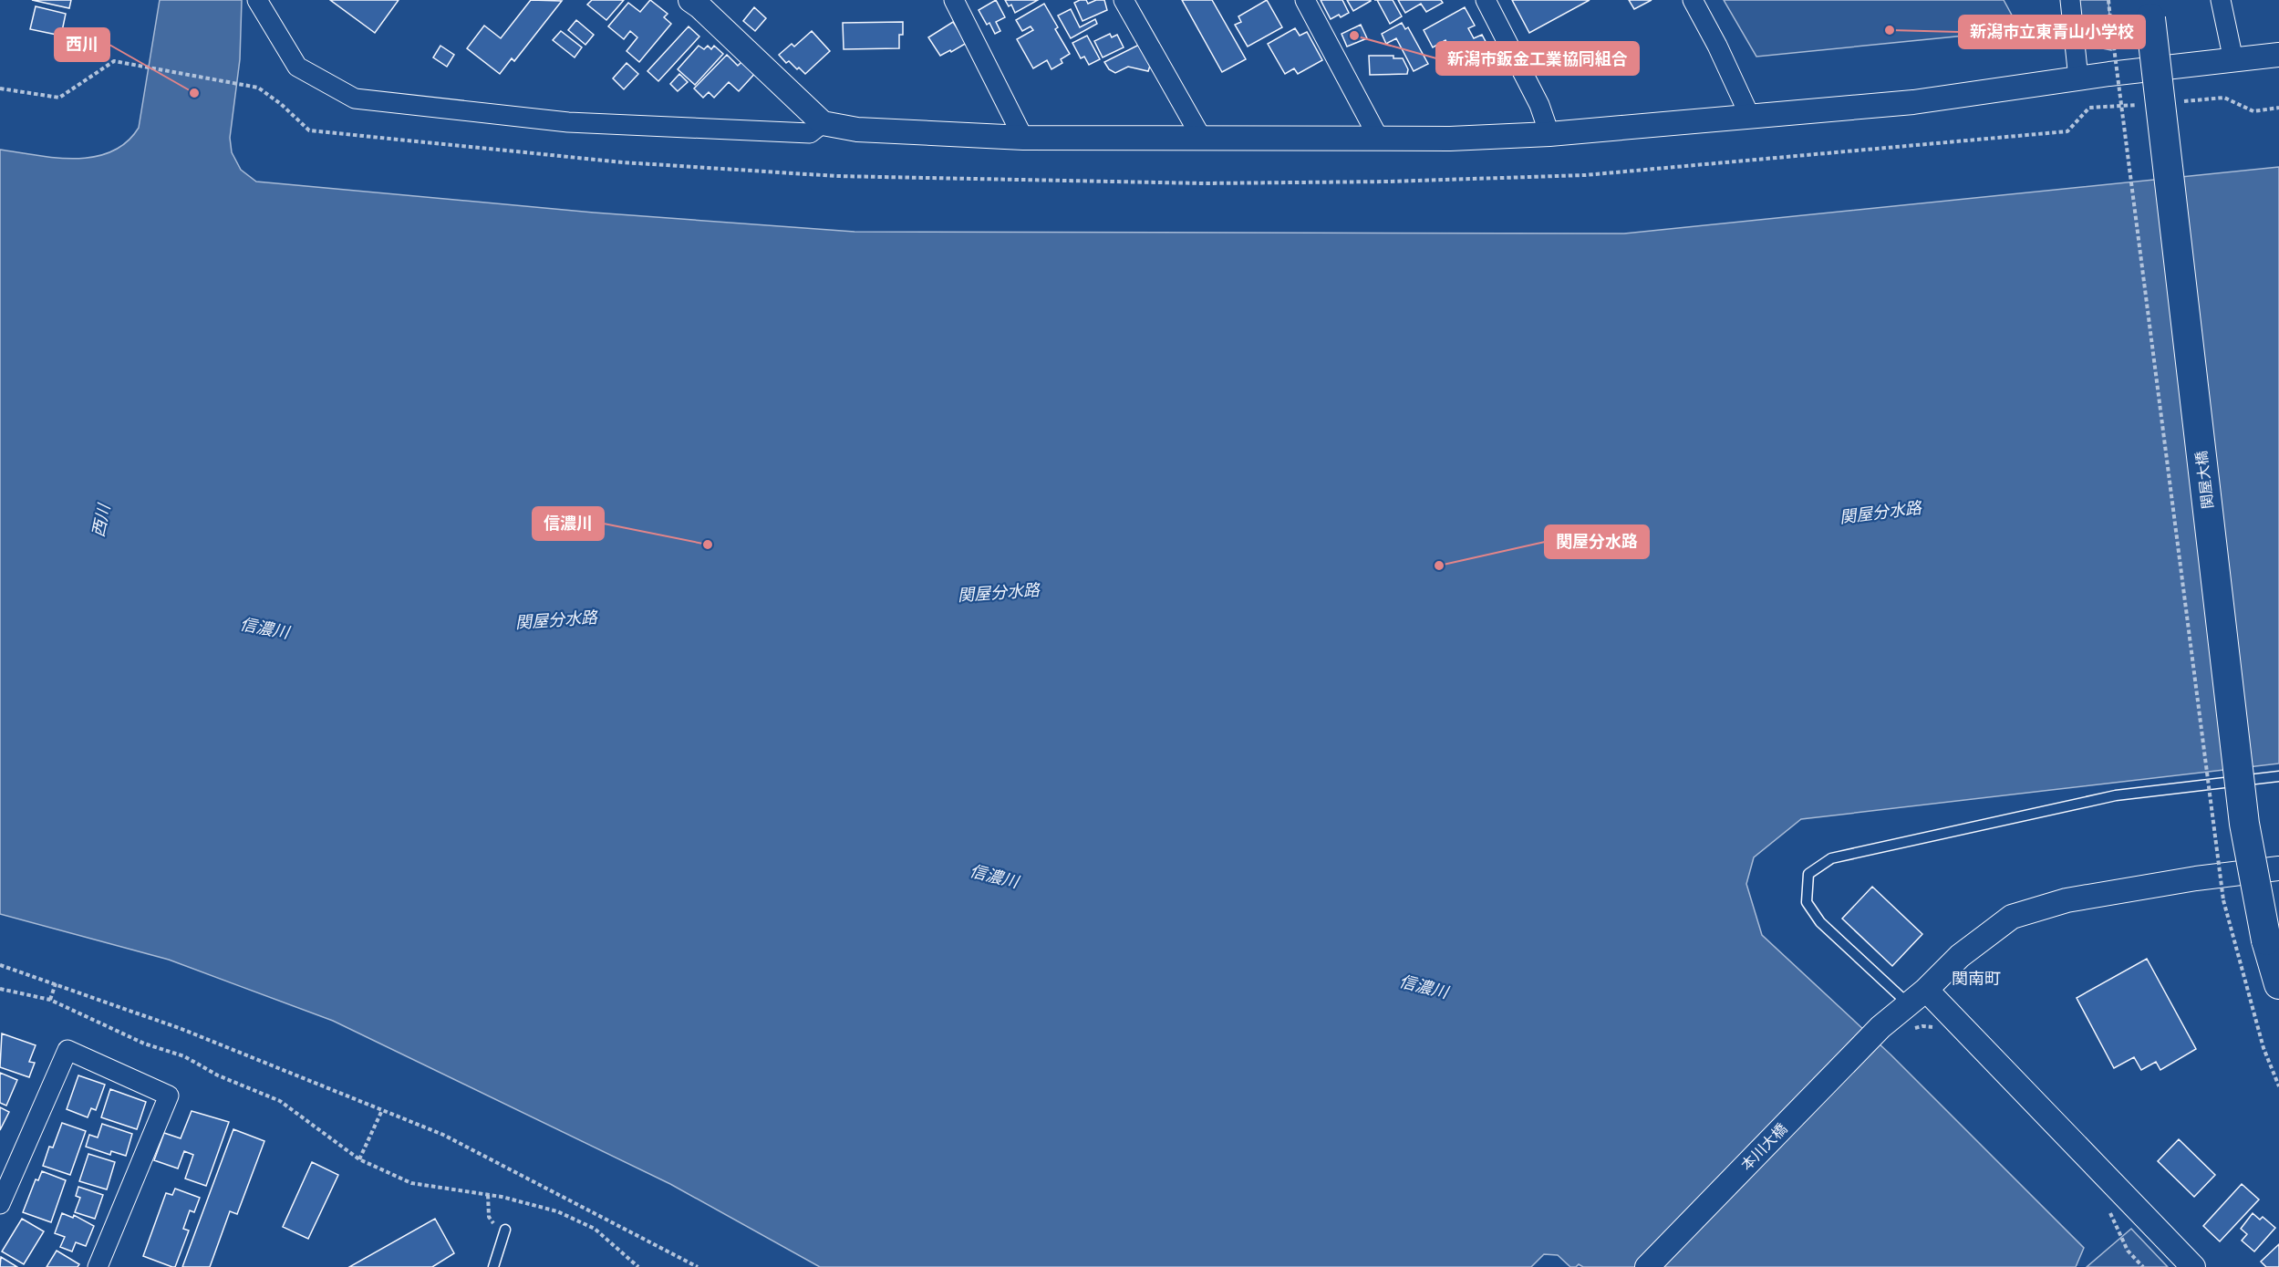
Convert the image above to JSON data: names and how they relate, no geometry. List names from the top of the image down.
{
  "streets": {
    "main road": ["関屋大橋"],
    "street": ["本川大橋"]
  },
  "districts": ["関南町"],
  "water": ["関屋分水路", "西川", "信濃川"],
  "places": [
    "新潟市立東青山小学校",
    "新潟市鈑金工業協同組合",
    "西川",
    "信濃川",
    "関屋分水路"
  ]
}
